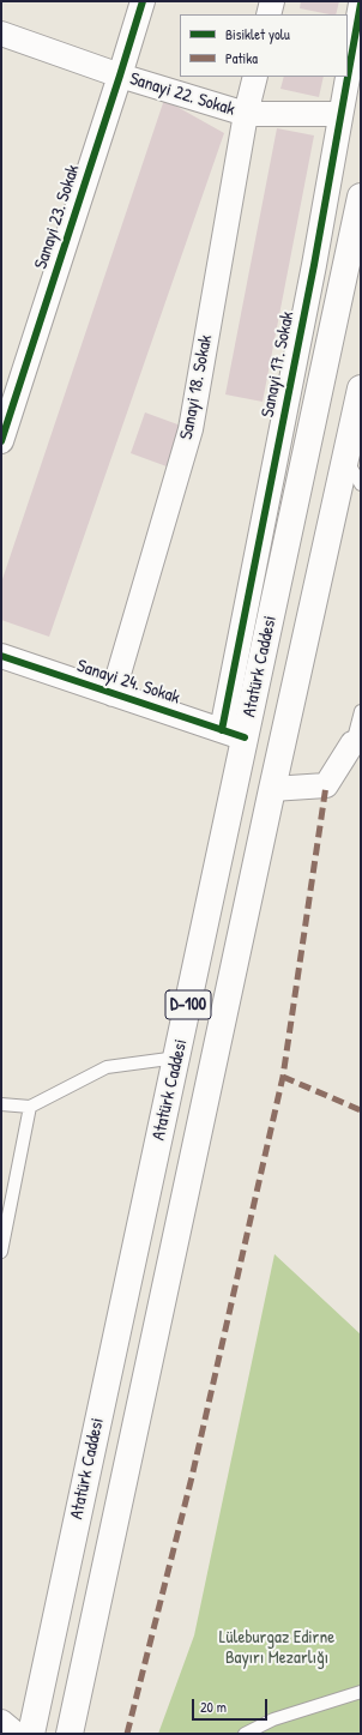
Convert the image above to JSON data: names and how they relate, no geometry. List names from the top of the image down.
{
  "streets": {
    "highway": ["Atatürk Caddesi", "D-100"],
    "street": [
      "Sanayi 22. Sokak",
      "Sanayi 23. Sokak",
      "Sanayi 17. Sokak",
      "Sanayi 18. Sokak",
      "Sanayi 24. Sokak"
    ]
  },
  "crossings": [
    ["Sanayi 22. Sokak", "Sanayi 23. Sokak"],
    ["Sanayi 22. Sokak", "Sanayi 17. Sokak"],
    ["Sanayi 22. Sokak", "Sanayi 18. Sokak"],
    ["Sanayi 17. Sokak", "Atatürk Caddesi"],
    ["Sanayi 17. Sokak", "Sanayi 24. Sokak"],
    ["Sanayi 18. Sokak", "Sanayi 24. Sokak"],
    ["Atatürk Caddesi", "Sanayi 24. Sokak"]
  ],
  "parks": ["Lüleburgaz Edirne Bayırı Mezarlığı"],
  "legend": ["Bisiklet yolu", "Patika"],
  "scale_bar": "20 m"
}
